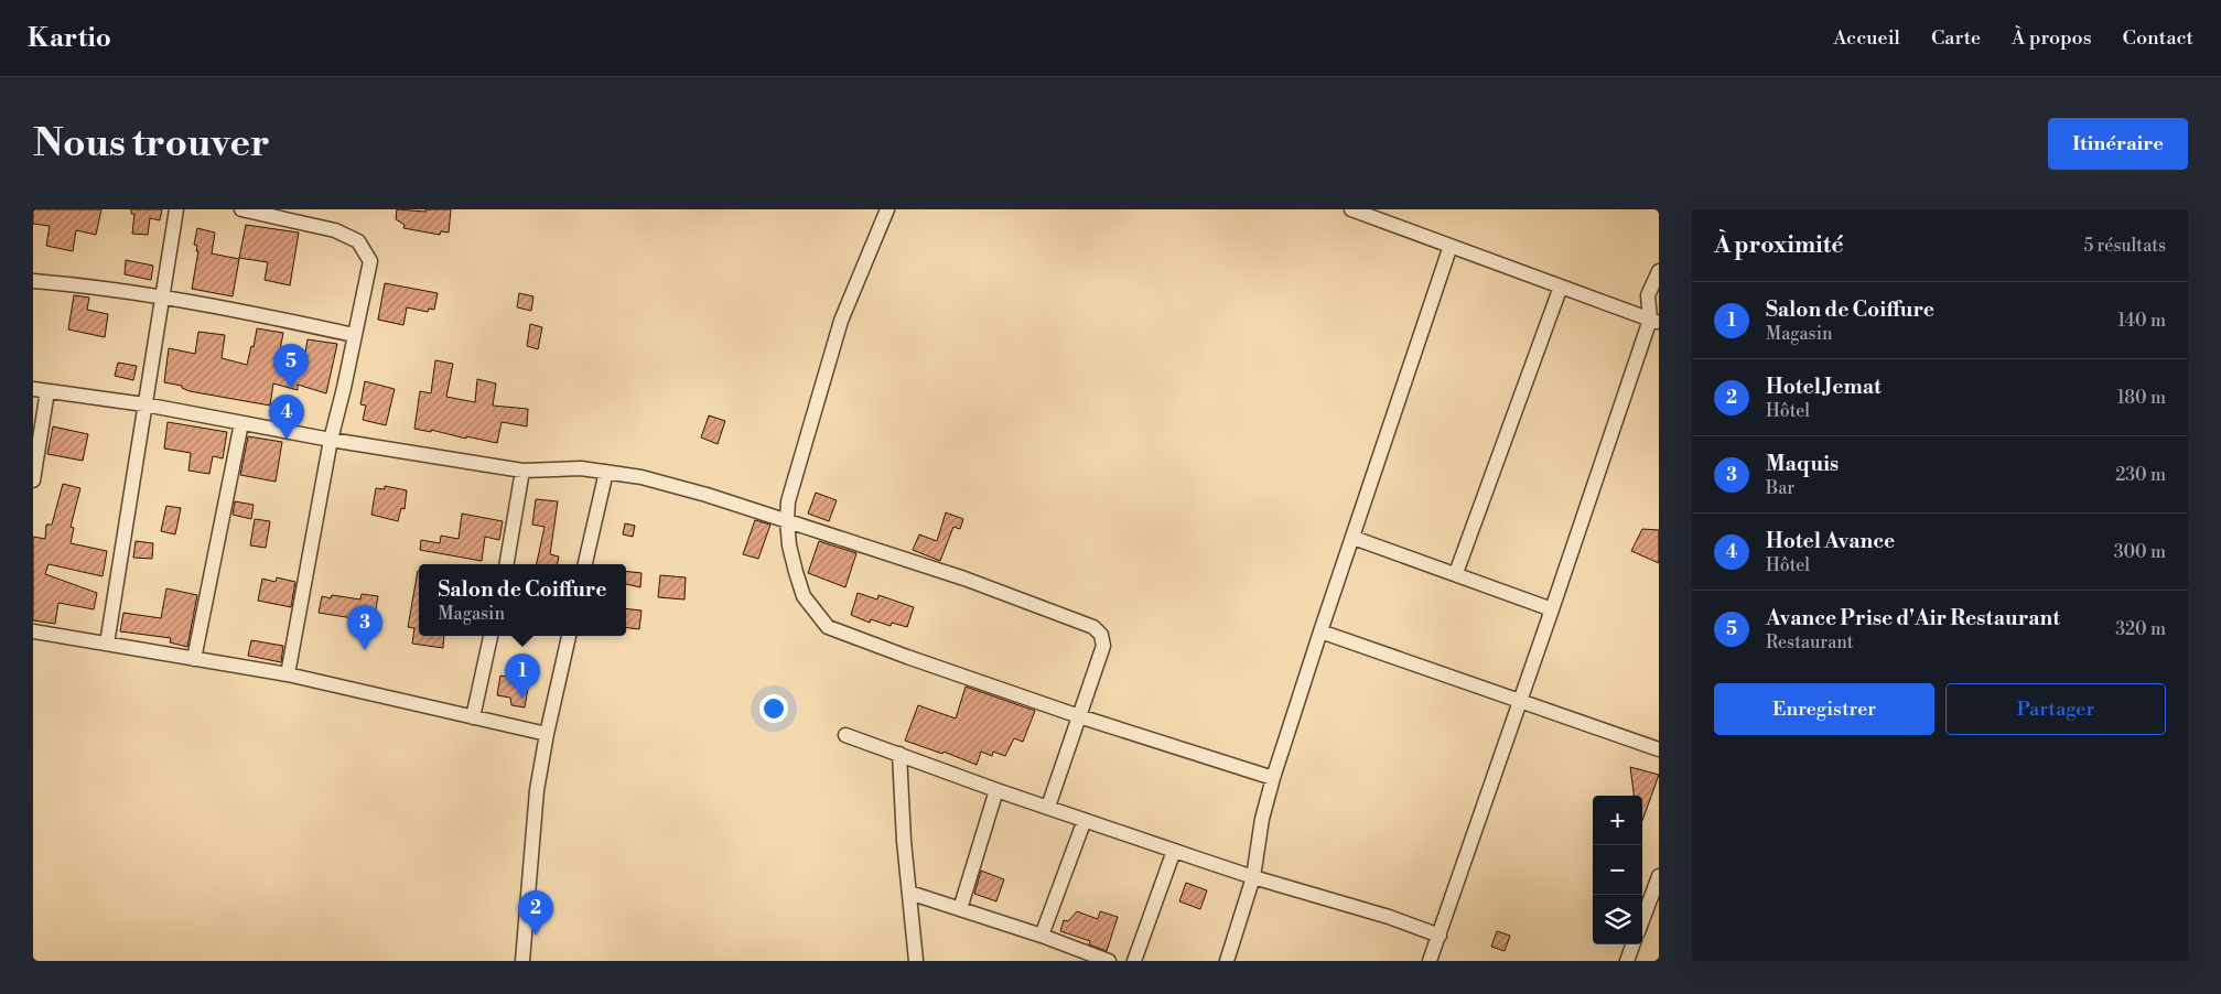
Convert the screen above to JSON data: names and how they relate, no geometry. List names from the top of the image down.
{
  "page": {
    "header": "Kartio",
    "nav": [
      "Accueil",
      "Carte",
      "À propos",
      "Contact"
    ],
    "buttons": [
      "Itinéraire",
      ["Enregistrer", "Partager"]
    ],
    "title": "Nous trouver",
    "heading": ["À proximité", "5 résultats"],
    "list": [
      {
        "mark": "1",
        "name": "Salon de Coiffure",
        "note": "Magasin",
        "value": "140 m"
      },
      {
        "mark": "2",
        "name": "Hotel Jemat",
        "note": "Hôtel",
        "value": "180 m"
      },
      {
        "mark": "3",
        "name": "Maquis",
        "note": "Bar",
        "value": "230 m"
      },
      {
        "mark": "4",
        "name": "Hotel Avance",
        "note": "Hôtel",
        "value": "300 m"
      },
      {
        "mark": "5",
        "name": "Avance Prise d'Air Restaurant",
        "note": "Restaurant",
        "value": "320 m"
      }
    ],
    "pins": [
      "5",
      "4",
      "3",
      "1",
      "2"
    ],
    "popup": ["Salon de Coiffure", "Magasin"],
    "map_buttons": ["+", "−"]
  }
}
